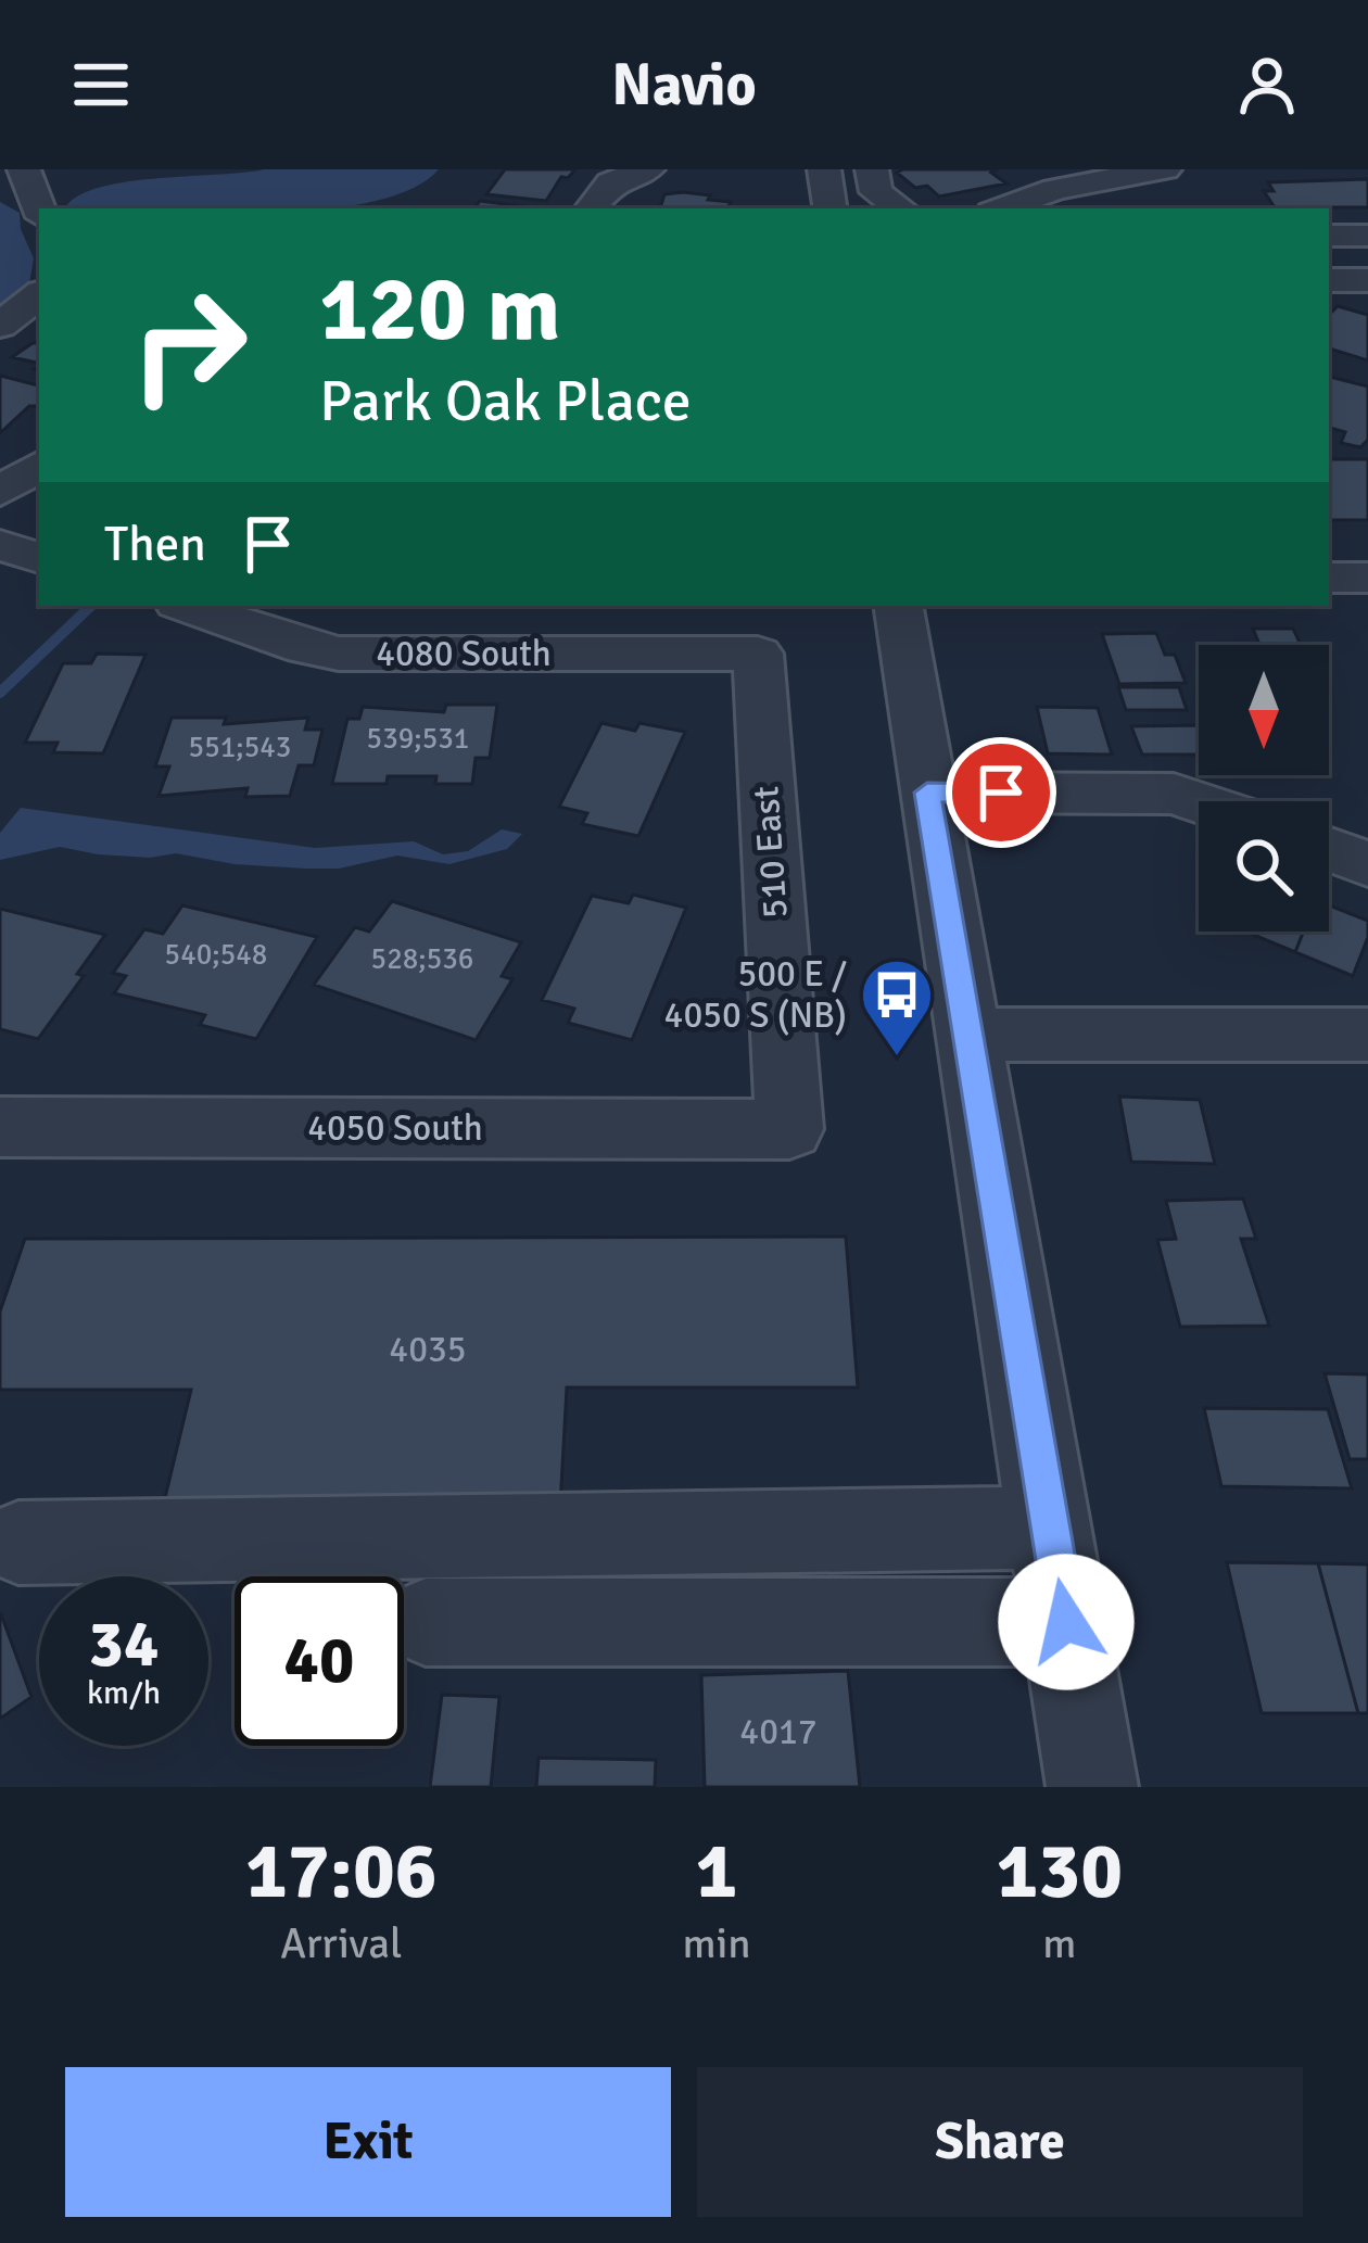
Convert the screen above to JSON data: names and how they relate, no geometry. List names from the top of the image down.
{
  "streets": {
    "street": ["4080 South", "510 East", "4050 South"]
  },
  "crossings": [
    ["4080 South", "510 East"],
    ["510 East", "4050 South"]
  ],
  "places": {
    "bus stop": ["500 E / 4050 S (NB)"]
  },
  "house_numbers": [
    "539;531",
    "551;543",
    "540;548",
    "528;536",
    "4035",
    "4017"
  ],
  "north": "bottom",
  "page": {
    "header": "Navio",
    "turn": ["120 m", "Park Oak Place"],
    "then": "Then",
    "speed": "34 km/h",
    "limit": "40",
    "eta": [
      "17:06",
      "Arrival",
      "1",
      "min",
      "130",
      "m"
    ],
    "buttons": ["Exit", "Share"]
  }
}
